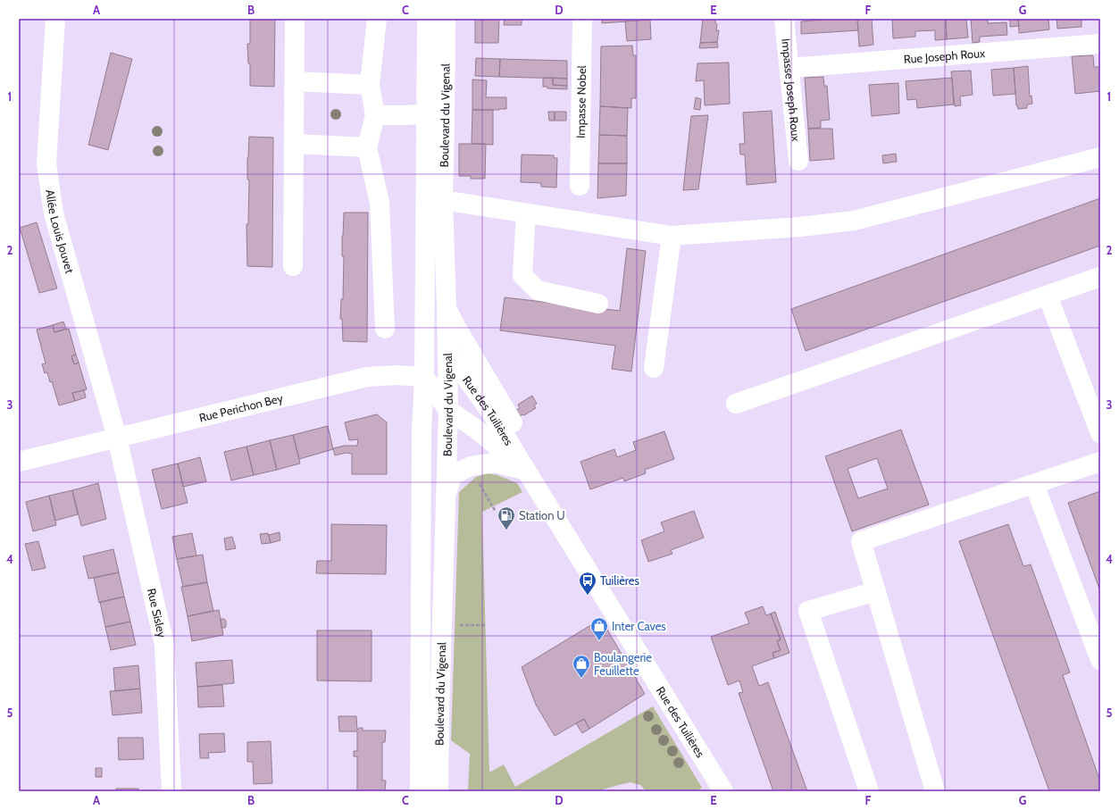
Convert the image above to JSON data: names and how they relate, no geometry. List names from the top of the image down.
{
  "streets": {
    "street": [
      "Rue Joseph Roux",
      "Impasse Joseph Roux",
      "Impasse Nobel",
      "Boulevard du Vigenal",
      "Allée Louis Jouvet",
      "Rue Perichon Bey",
      "Rue des Tuilières",
      "Rue Sisley"
    ]
  },
  "crossings": [
    ["Rue Joseph Roux", "Impasse Joseph Roux"],
    ["Boulevard du Vigenal", "Rue Perichon Bey"],
    ["Boulevard du Vigenal", "Rue des Tuilières"],
    ["Allée Louis Jouvet", "Rue Perichon Bey"],
    ["Allée Louis Jouvet", "Rue Sisley"],
    ["Rue Perichon Bey", "Rue Sisley"]
  ],
  "places": {
    "fuel station": ["Station U"],
    "bus stop": ["Tuilières"],
    "shop": ["Inter Caves", "Boulangerie Feuillette"]
  },
  "grid": {
    "columns": [
      "A",
      "B",
      "C",
      "D",
      "E",
      "F",
      "G"
    ],
    "rows": [
      "1",
      "2",
      "3",
      "4",
      "5"
    ]
  }
}
